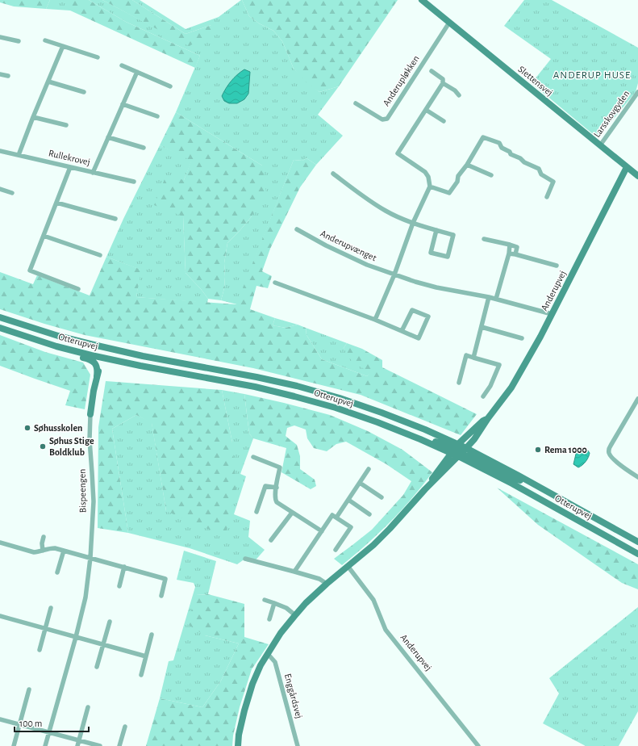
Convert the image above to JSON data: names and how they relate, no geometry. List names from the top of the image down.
{
  "streets": {
    "main road": [
      "Slettensvej",
      "Anderupvej",
      "Otterupvej",
      "Bispeengen"
    ],
    "street": [
      "Anderupløkken",
      "Larsskovgyden",
      "Rullekrovej",
      "Anderupvænget",
      "Enggårdsvej"
    ]
  },
  "crossings": [
    ["Anderupløkken", "Slettensvej"],
    ["Slettensvej", "Larsskovgyden"],
    ["Slettensvej", "Anderupvej"],
    ["Anderupvænget", "Anderupvej"],
    ["Anderupvej", "Otterupvej"],
    ["Anderupvej", "Enggårdsvej"],
    ["Otterupvej", "Bispeengen"]
  ],
  "districts": ["ANDERUP HUSE"],
  "places": ["Søhusskolen", "Søhus Stige Boldklub", "Rema 1000"],
  "scale_bar": "100 m"
}
